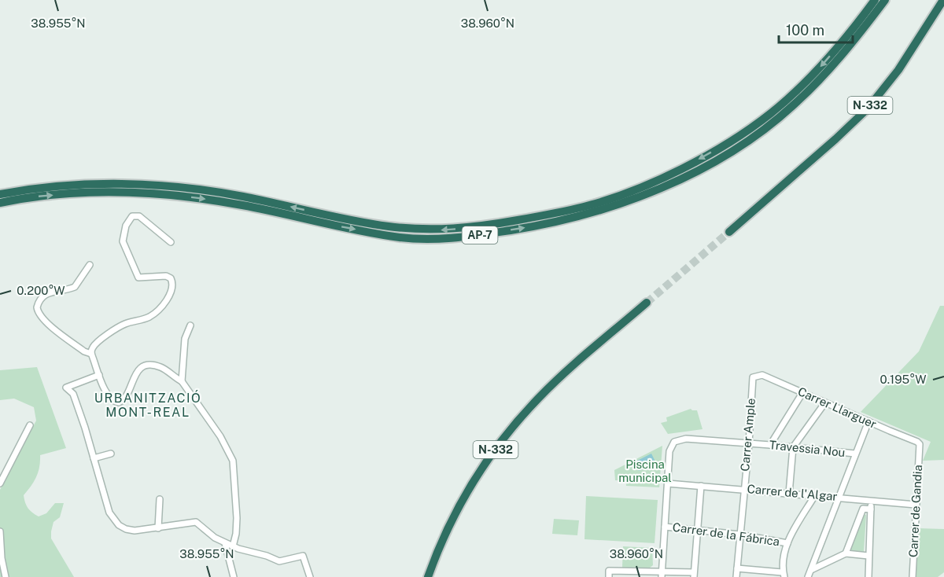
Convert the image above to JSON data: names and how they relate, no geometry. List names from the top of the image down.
{
  "streets": {
    "highway": ["N-332", "AP-7"],
    "street": [
      "Carrer Llarguer",
      "Carrer Ample",
      "Travessia Nou",
      "Carrer de l'Algar",
      "Carrer de Gandia",
      "Carrer de la Fábrica"
    ]
  },
  "crossings": [
    ["Carrer Llarguer", "Carrer Ample"],
    ["Carrer Llarguer", "Carrer de Gandia"],
    ["Carrer Ample", "Travessia Nou"],
    ["Carrer Ample", "Carrer de l'Algar"],
    ["Carrer Ample", "Carrer de la Fábrica"],
    ["Travessia Nou", "Carrer de l'Algar"],
    ["Carrer de l'Algar", "Carrer de Gandia"]
  ],
  "districts": ["URBANITZACIÓ MONT-REAL"],
  "parks": ["Piscina municipal"],
  "scale_bar": "100 m",
  "coordinates": [
    "38.955°N",
    "38.960°N",
    "0.200°W",
    "0.195°W"
  ]
}
